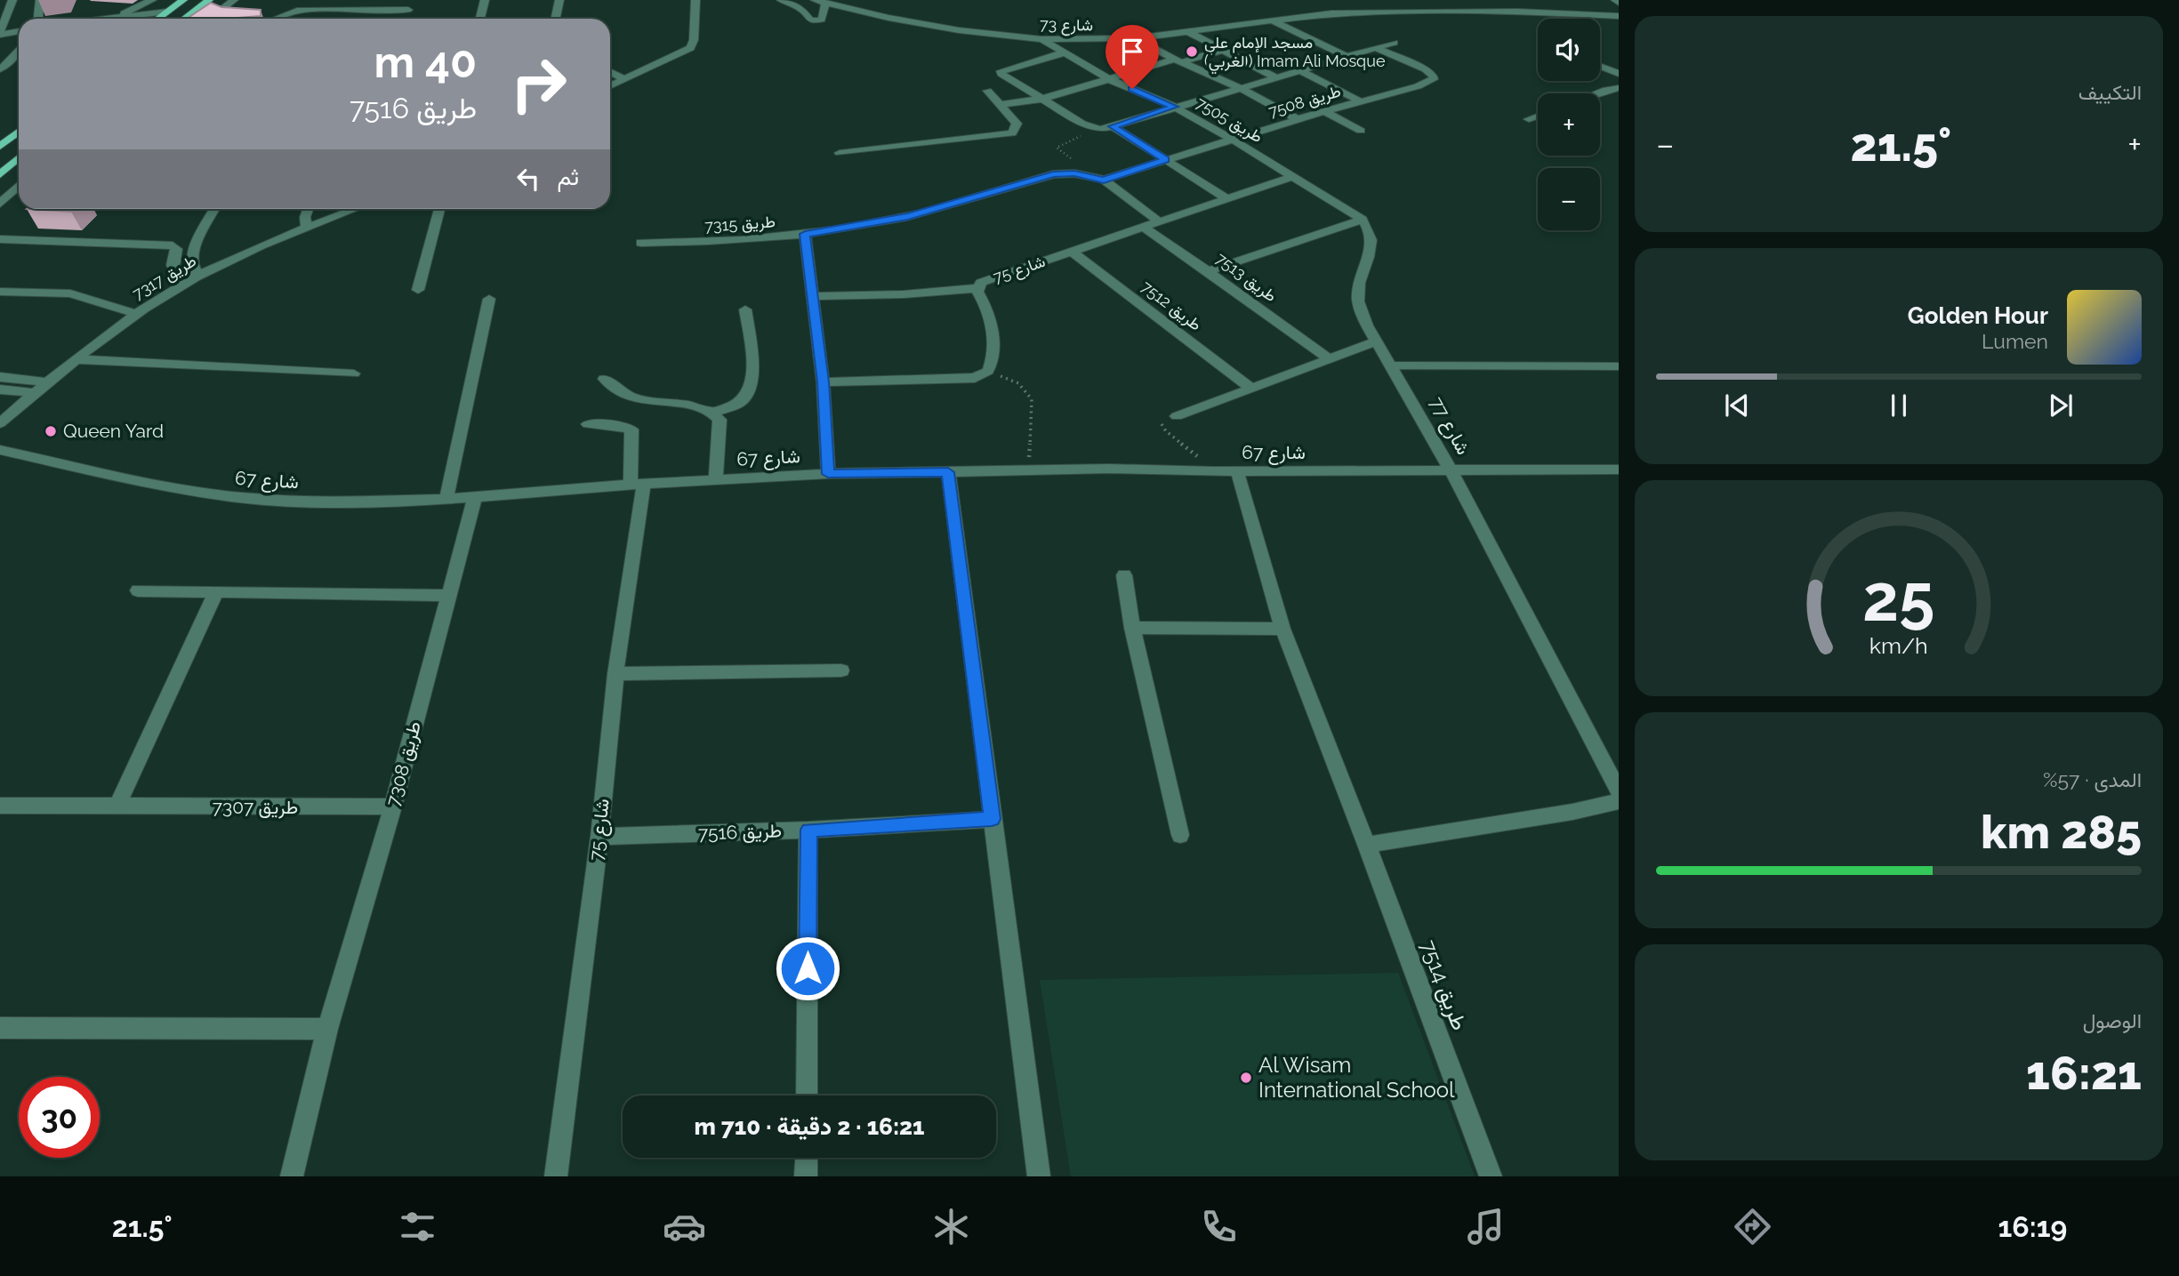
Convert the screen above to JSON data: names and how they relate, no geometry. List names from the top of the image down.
{
  "streets": {
    "street": [
      "شارع 73",
      "طريق 7508",
      "طريق 7505",
      "طريق 7315",
      "شارع 75",
      "طريق 7317",
      "طريق 7513",
      "طريق 7512",
      "شارع 77",
      "شارع 67",
      "طريق 7308",
      "طريق 7307",
      "طريق 7516",
      "طريق 7514"
    ]
  },
  "crossings": [
    ["شارع 73", "طريق 7505"],
    ["طريق 7508", "طريق 7505"],
    ["طريق 7505", "شارع 75"],
    ["طريق 7505", "شارع 77"],
    ["طريق 7315", "شارع 75"],
    ["شارع 75", "طريق 7513"],
    ["شارع 75", "طريق 7512"],
    ["شارع 75", "شارع 67"],
    ["شارع 75", "طريق 7516"],
    ["شارع 77", "شارع 67"],
    ["شارع 67", "طريق 7308"],
    ["شارع 67", "طريق 7514"],
    ["طريق 7308", "طريق 7307"]
  ],
  "places": ["مسجد الإمام علي (الغربي) Imam Ali Mosque", "Queen Yard", "Al Wisam International School"],
  "page": {
    "tile": [
      "التكييف",
      ["المدى · 57%", "285 km"],
      ["الوصول", "16:21"]
    ],
    "map_buttons": ["+", "−"],
    "turn": ["40 m", "طريق 7516"],
    "heat": ["−", "21.5°", "+"],
    "then": "ثم",
    "song": ["Golden Hour", "Lumen"],
    "limit": "30",
    "trip": "16:21 · 2 دقيقة · 710 m",
    "tabs": ["16:19", "21.5°"],
    "gauge": ["25", "km/h"]
  }
}
